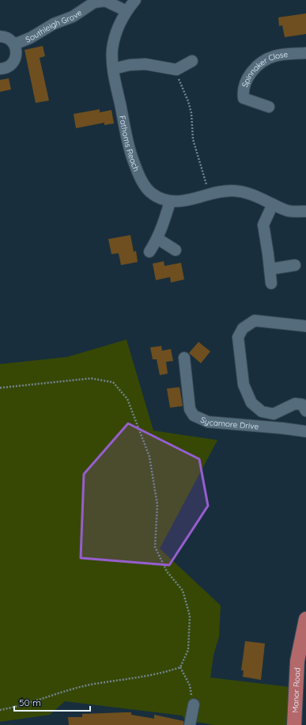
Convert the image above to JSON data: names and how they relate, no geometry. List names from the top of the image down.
{
  "streets": {
    "main road": ["Manor Road"],
    "street": [
      "Southleigh Grove",
      "Spinnaker Close",
      "Fathoms Reach",
      "Sycamore Drive"
    ]
  },
  "crossings": [
    ["Southleigh Grove", "Fathoms Reach"]
  ],
  "scale_bar": "50 m"
}
